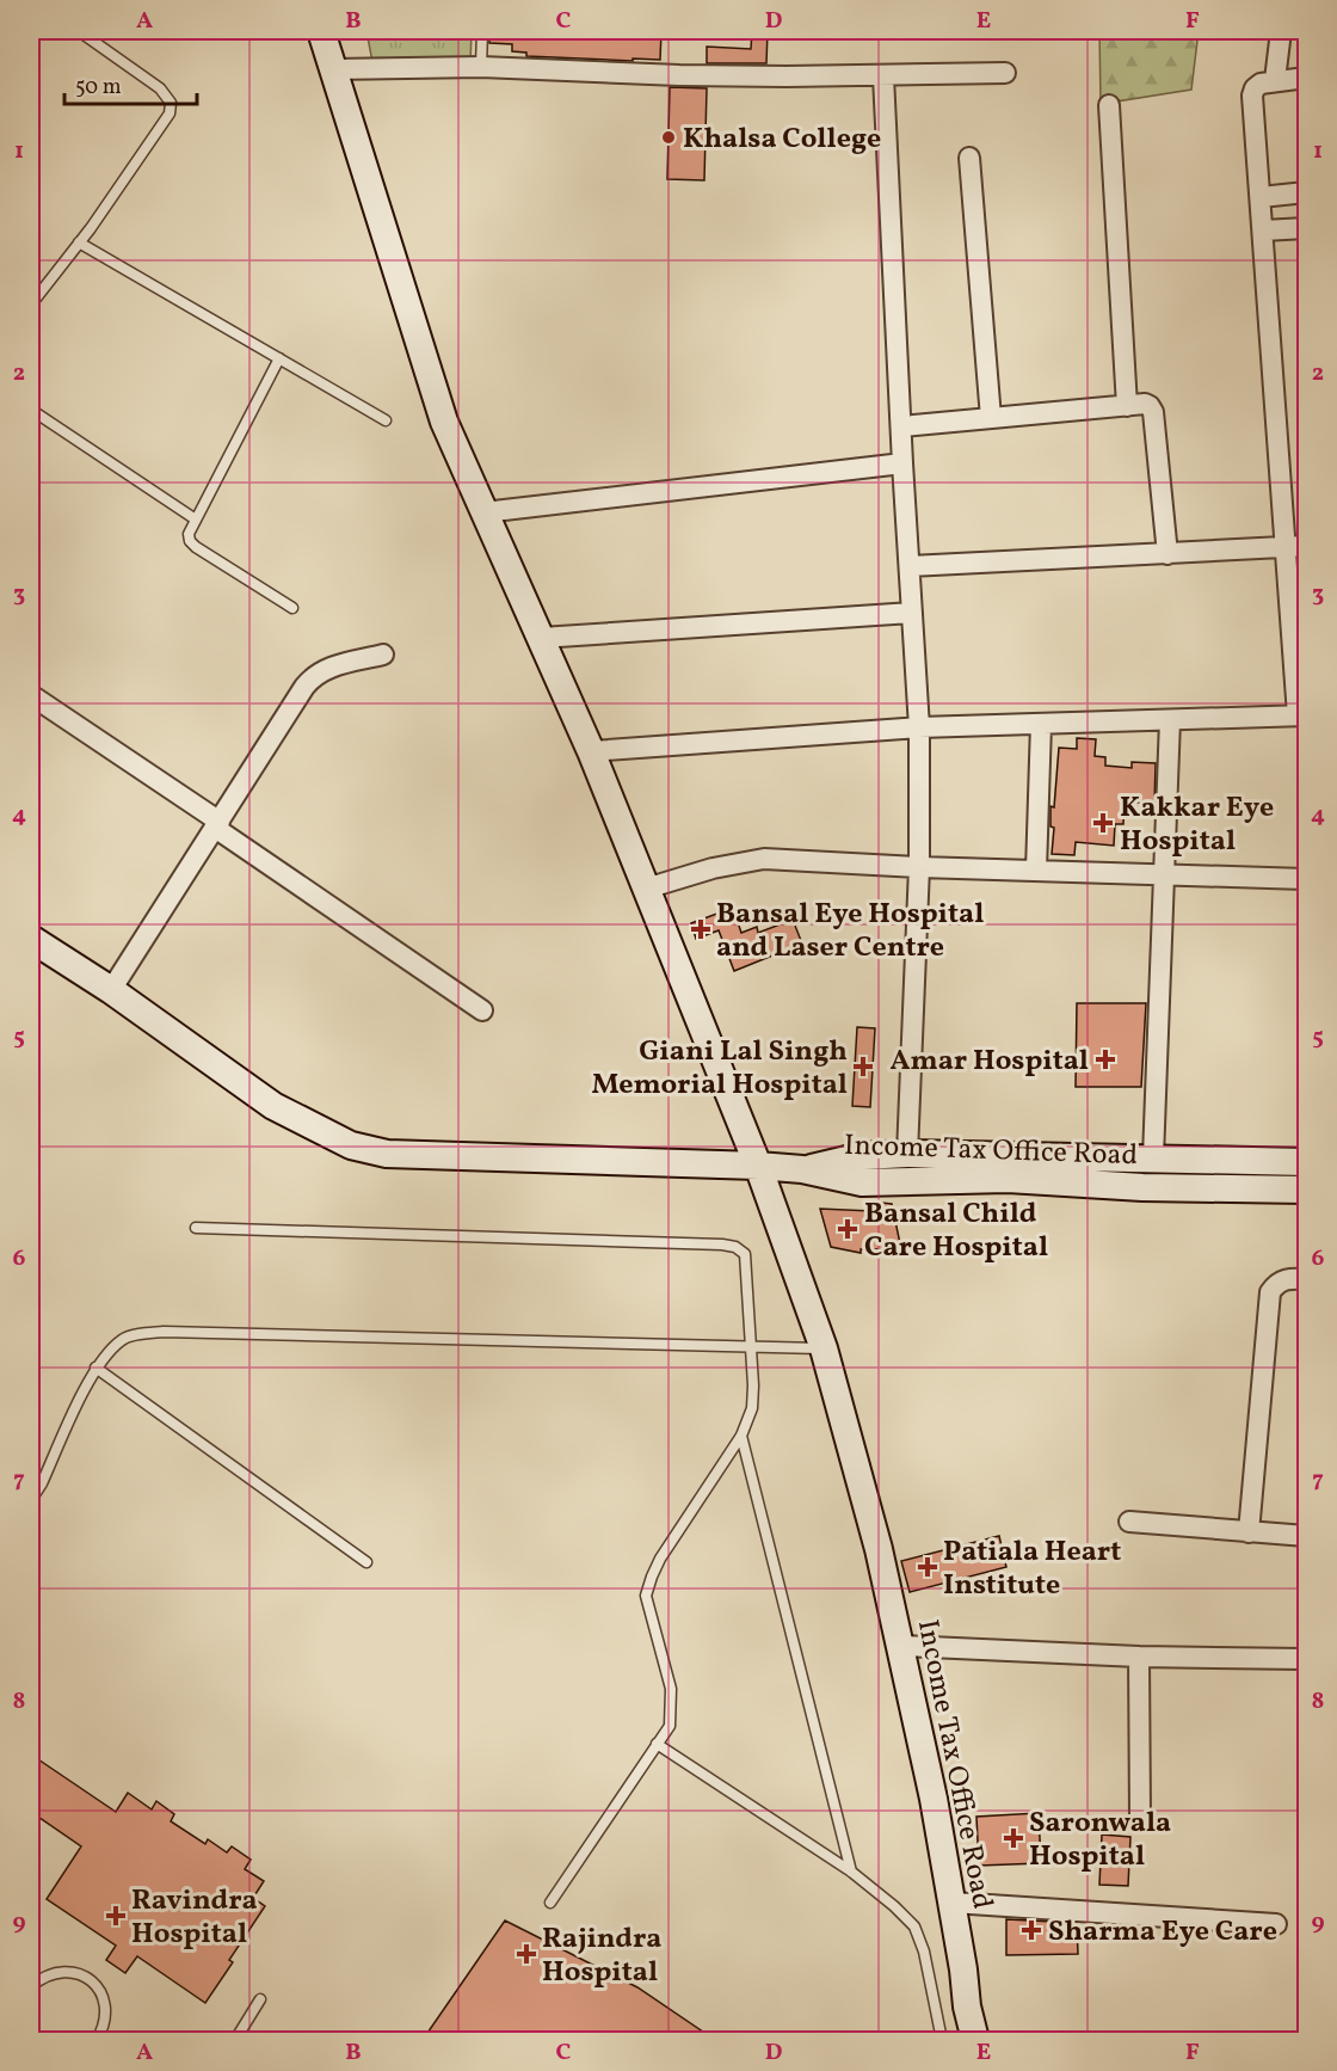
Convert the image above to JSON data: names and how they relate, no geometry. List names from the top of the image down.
{
  "streets": {
    "street": ["Income Tax Office Road"]
  },
  "places": {
    "other": ["Khalsa College"],
    "health": [
      "Kakkar Eye Hospital",
      "Bansal Eye Hospital and Laser Centre",
      "Amar Hospital",
      "Giani Lal Singh Memorial Hospital",
      "Bansal Child Care Hospital",
      "Patiala Heart Institute",
      "Saronwala Hospital",
      "Ravindra Hospital",
      "Sharma Eye Care",
      "Rajindra Hospital"
    ]
  },
  "scale_bar": "50 m",
  "grid": {
    "columns": [
      "A",
      "B",
      "C",
      "D",
      "E",
      "F"
    ],
    "rows": [
      "1",
      "2",
      "3",
      "4",
      "5",
      "6",
      "7",
      "8",
      "9"
    ]
  }
}
